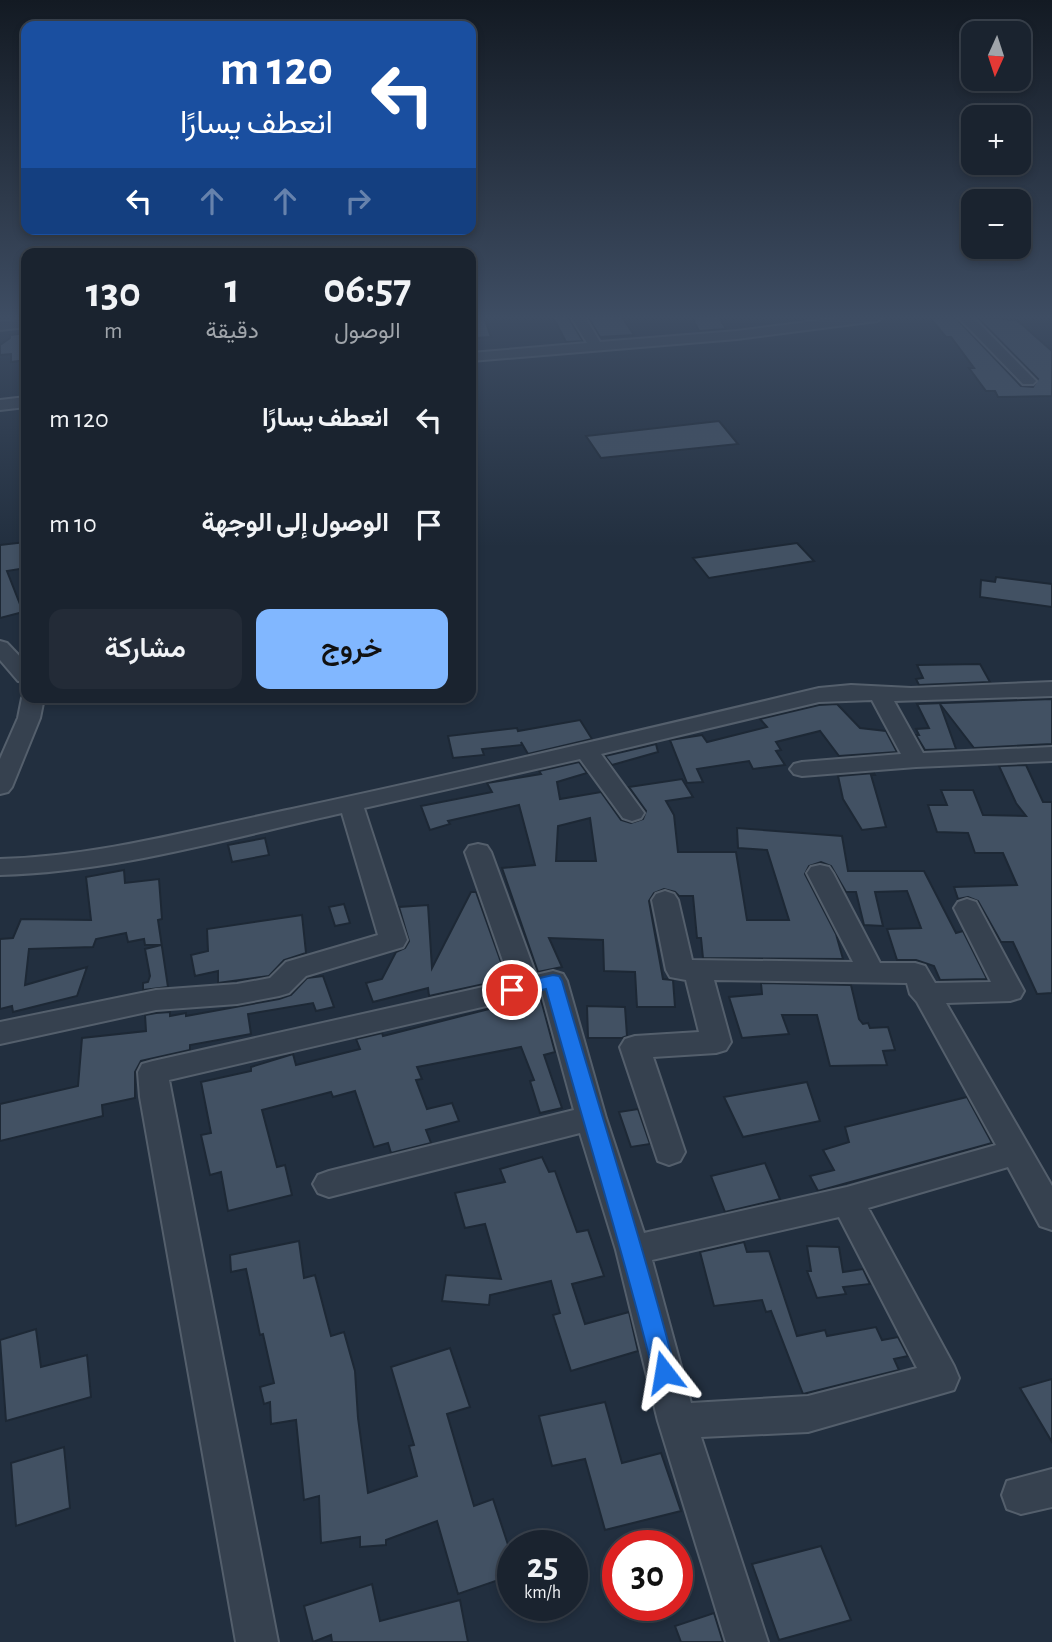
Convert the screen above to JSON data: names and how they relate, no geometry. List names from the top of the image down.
{
  "north": "bottom",
  "page": {
    "map_buttons": ["+", "−"],
    "turn": ["120 m", "انعطف يسارًا"],
    "eta": [
      "06:57",
      "الوصول",
      "1",
      "دقيقة",
      "130",
      "m"
    ],
    "list": [
      {
        "name": "انعطف يسارًا",
        "value": "120 m"
      },
      {
        "name": "الوصول إلى الوجهة",
        "value": "10 m"
      }
    ],
    "buttons": ["خروج", "مشاركة"],
    "speed": "25 km/h",
    "limit": "30"
  }
}
